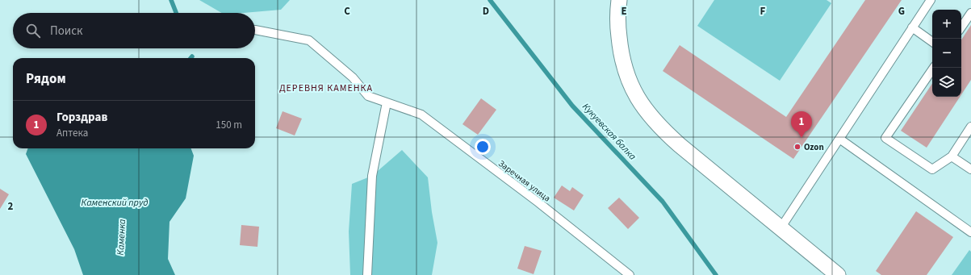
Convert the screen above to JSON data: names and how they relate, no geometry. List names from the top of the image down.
{
  "streets": {
    "lane": ["Заречная улица"]
  },
  "districts": ["ДЕРЕВНЯ КАМЕНКА"],
  "water": ["Кукуевская балка", "Каменский пруд", "Каменка"],
  "places": ["Ozon"],
  "page": {
    "map_buttons": ["+", "−"],
    "search": "Поиск",
    "heading": "Рядом",
    "list": [
      {
        "mark": "1",
        "name": "Горздрав",
        "note": "Аптека",
        "value": "150 m"
      }
    ],
    "pins": "1"
  },
  "grid": {
    "columns": [
      "C",
      "D",
      "E",
      "F",
      "G"
    ],
    "rows": ["2"]
  }
}
